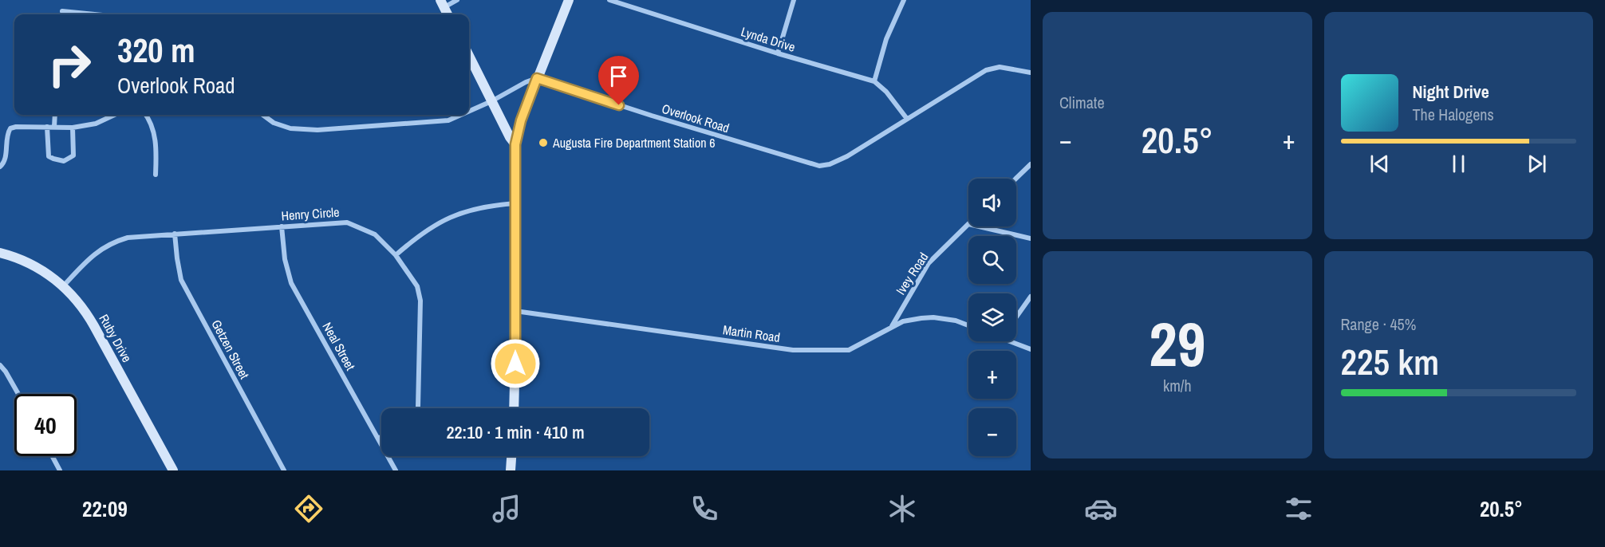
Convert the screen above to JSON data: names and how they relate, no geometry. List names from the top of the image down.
{
  "streets": {
    "street": [
      "Lynda Drive",
      "Overlook Road",
      "Henry Circle",
      "Ivey Road",
      "Martin Road",
      "Ruby Drive",
      "Neal Street",
      "Getzen Street"
    ]
  },
  "crossings": [
    ["Lynda Drive", "Overlook Road"],
    ["Henry Circle", "Ruby Drive"],
    ["Henry Circle", "Neal Street"],
    ["Henry Circle", "Getzen Street"],
    ["Ivey Road", "Martin Road"]
  ],
  "places": ["Augusta Fire Department Station 6"],
  "page": {
    "tile": [
      "Climate",
      ["29", "km/h"],
      ["Range · 45%", "225 km"]
    ],
    "turn": ["320 m", "Overlook Road"],
    "song": ["Night Drive", "The Halogens"],
    "heat": ["−", "20.5°", "+"],
    "map_buttons": ["+", "−"],
    "limit": "40",
    "trip": "22:10 · 1 min · 410 m",
    "tabs": ["22:09", "20.5°"]
  }
}
